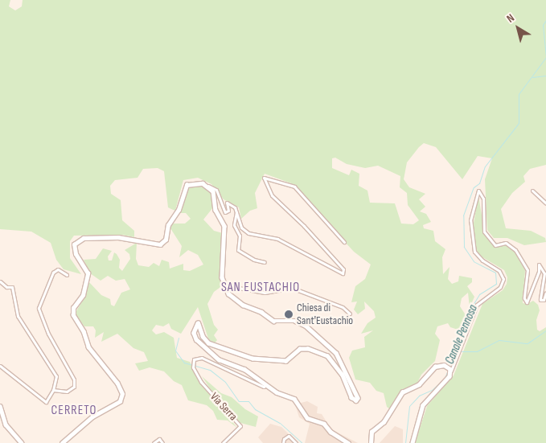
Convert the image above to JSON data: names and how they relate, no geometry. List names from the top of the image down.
{
  "streets": {
    "street": ["Via Serra"]
  },
  "districts": ["SAN EUSTACHIO", "CERRETO"],
  "water": ["Canale Pennosa"],
  "places": ["Chiesa di Sant'Eustachio"],
  "north": "top left"
}
